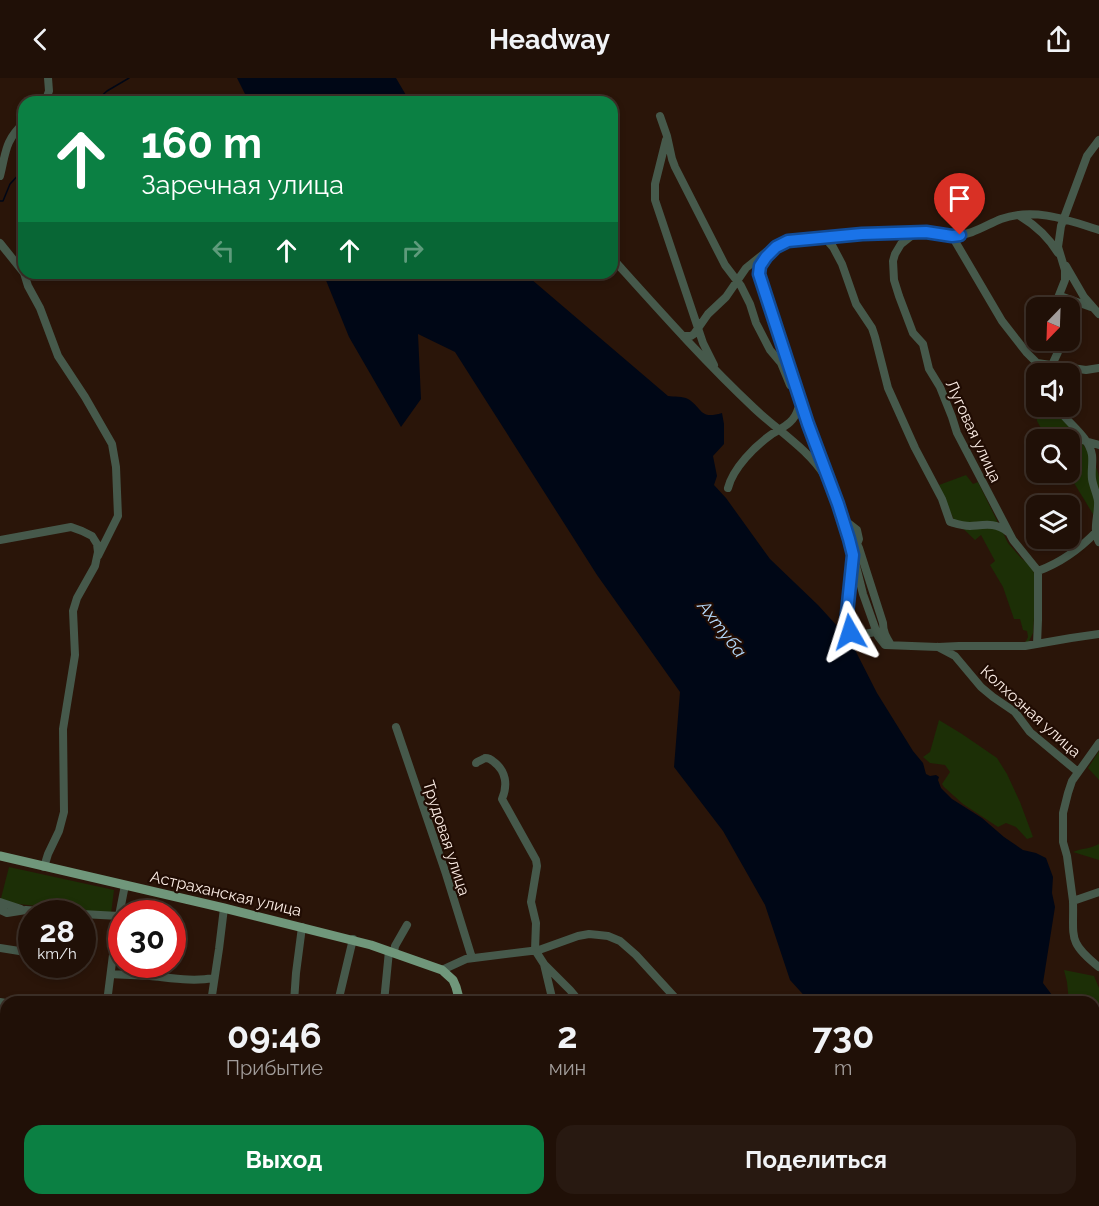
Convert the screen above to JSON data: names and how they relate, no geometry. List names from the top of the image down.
{
  "streets": {
    "main road": ["Астраханская улица"],
    "street": ["Луговая улица", "Колхозная улица", "Трудовая улица"]
  },
  "water": ["Ахтуба"],
  "north": "bottom left",
  "page": {
    "header": "Headway",
    "turn": ["160 m", "Заречная улица"],
    "speed": "28 km/h",
    "limit": "30",
    "eta": [
      "09:46",
      "Прибытие",
      "2",
      "мин",
      "730",
      "m"
    ],
    "buttons": ["Выход", "Поделиться"]
  }
}
